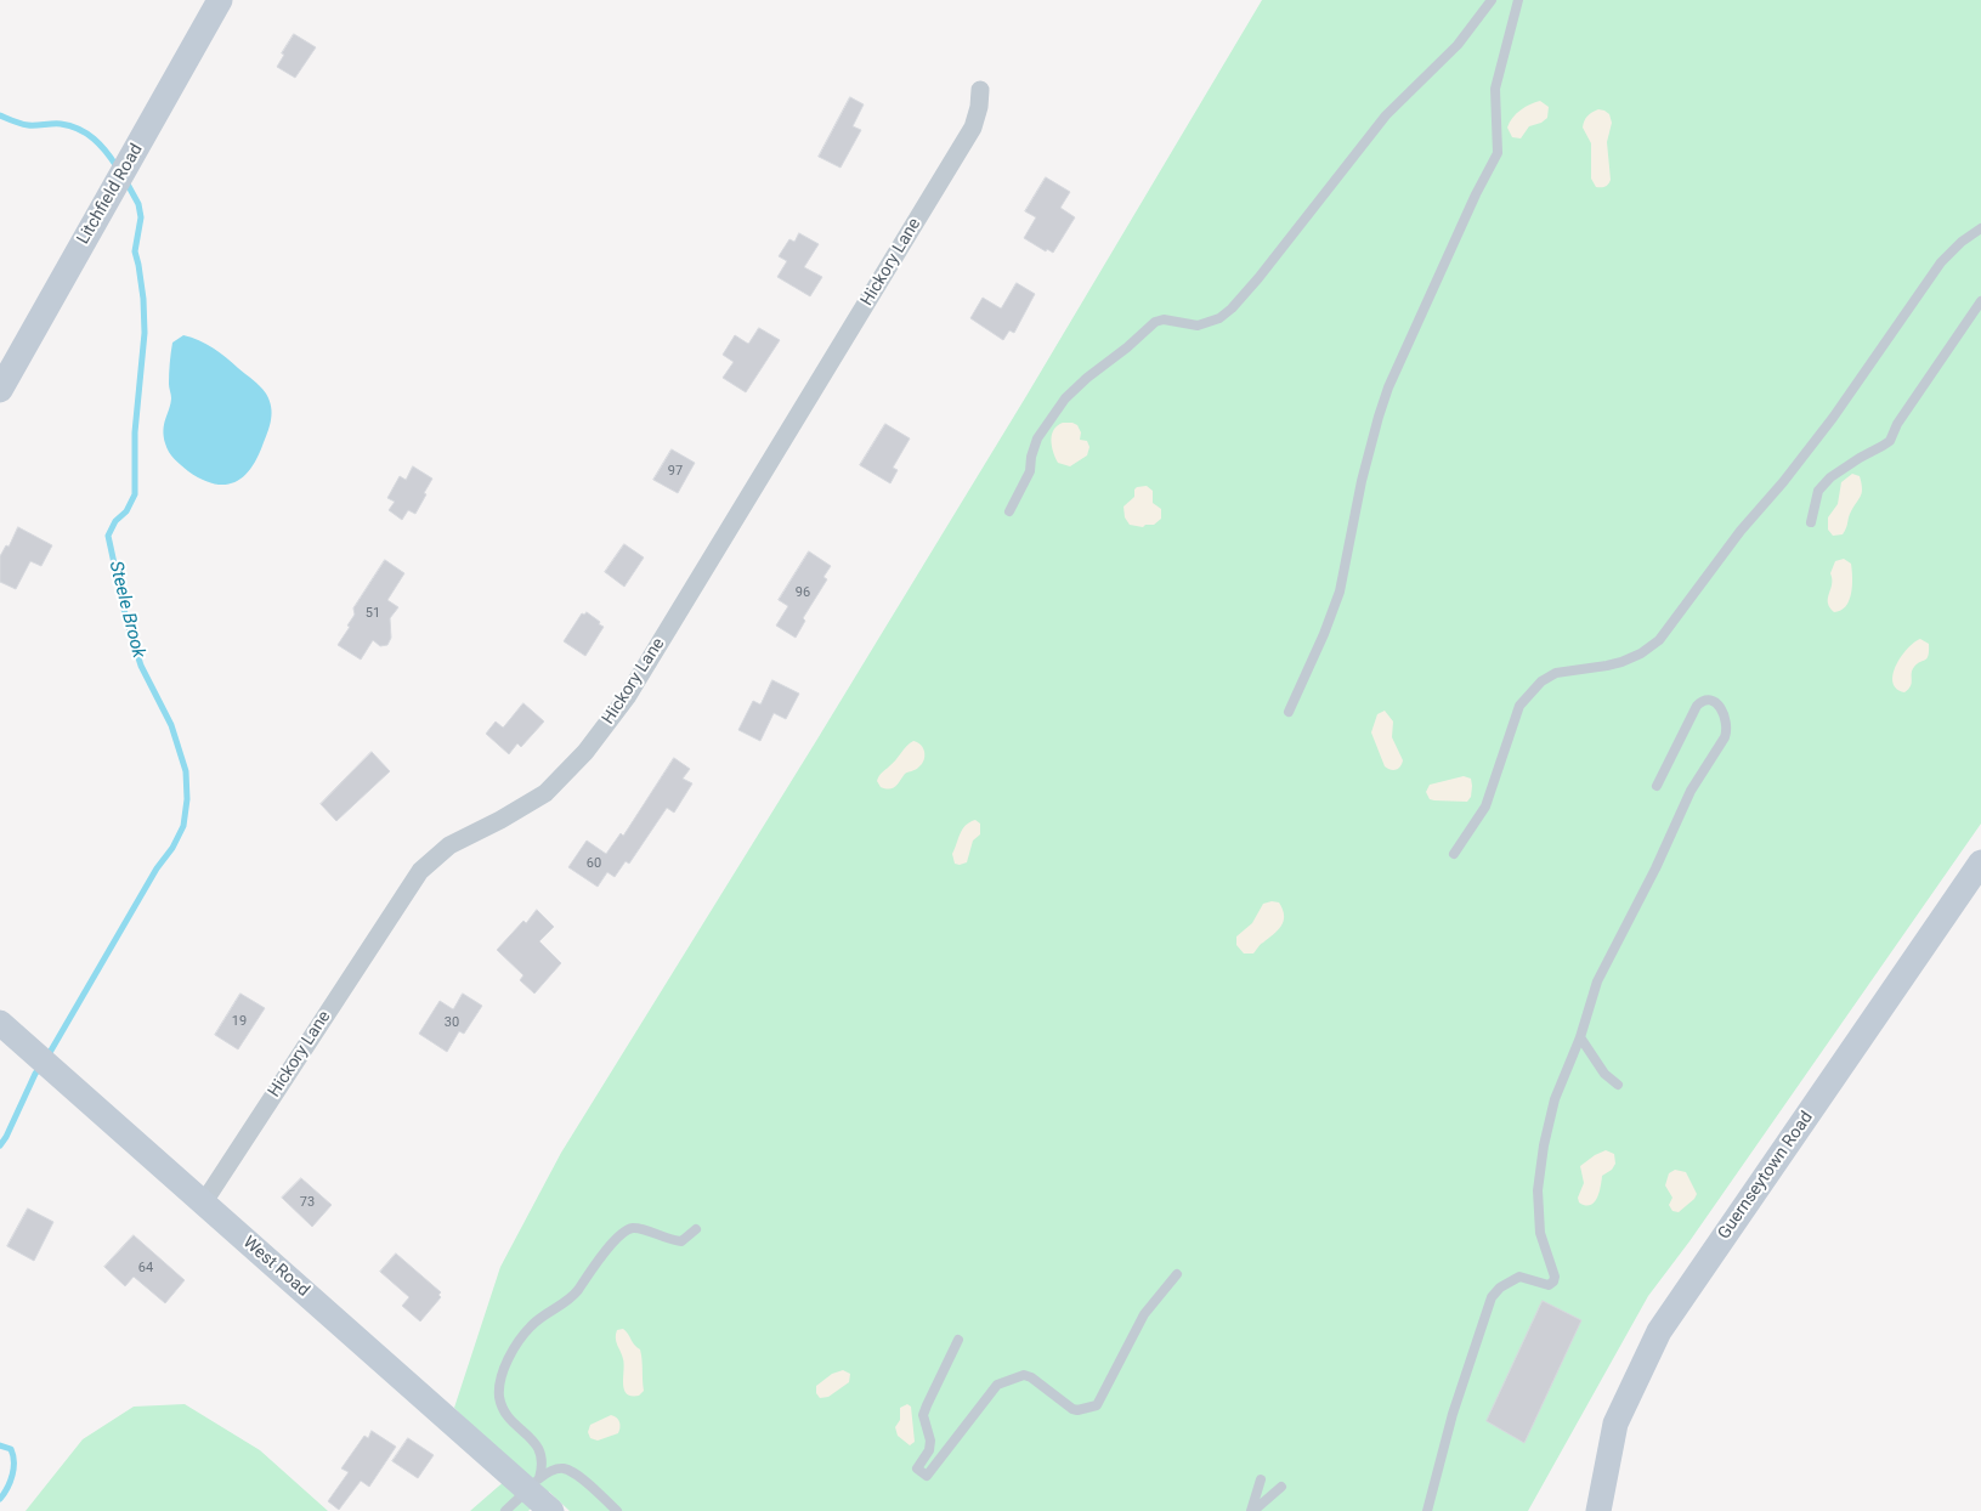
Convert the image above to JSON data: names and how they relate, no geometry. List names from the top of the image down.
{
  "streets": {
    "street": [
      "Litchfield Road",
      "Hickory Lane",
      "Guernseytown Road",
      "West Road"
    ]
  },
  "crossings": [
    ["Hickory Lane", "West Road"]
  ],
  "water": ["Steele Brook"],
  "house_numbers": [
    "97",
    "96",
    "51",
    "60",
    "19",
    "30",
    "73",
    "64"
  ]
}
